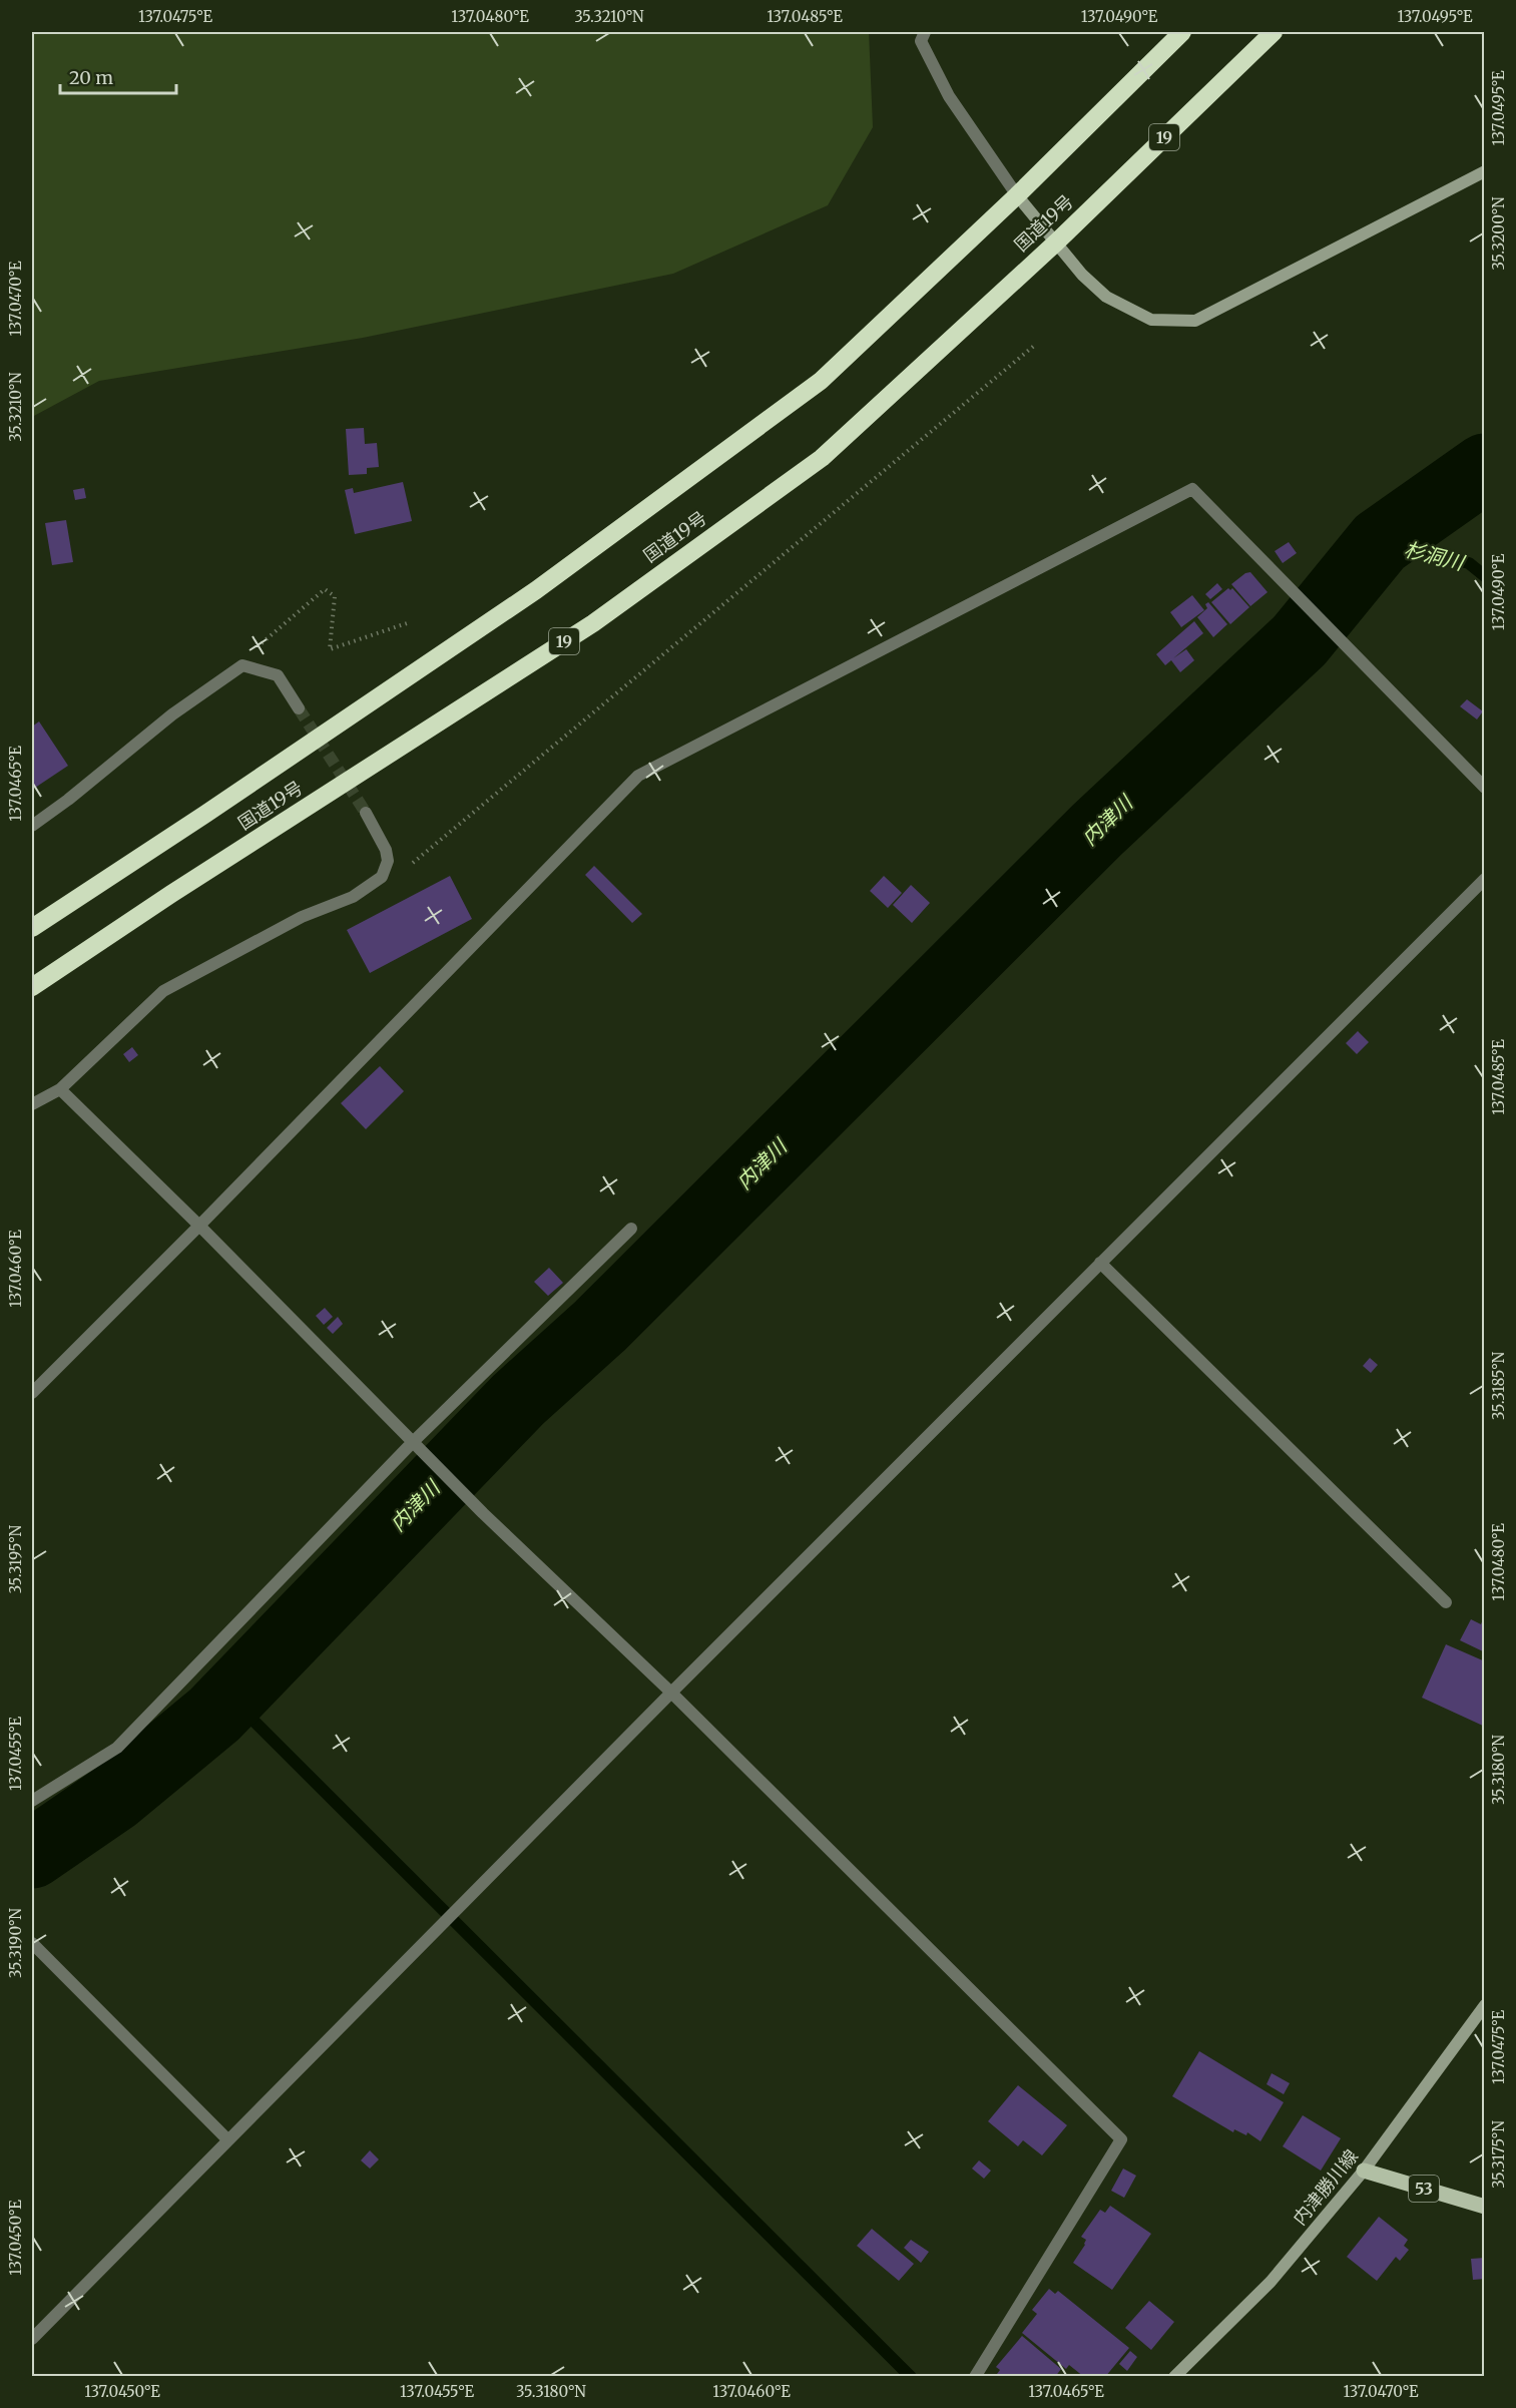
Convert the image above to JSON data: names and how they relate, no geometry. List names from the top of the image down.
{
  "streets": {
    "highway": ["19", "国道19号"],
    "main road": ["53"],
    "street": ["内津勝川線"]
  },
  "crossings": [
    ["内津勝川線", "53"]
  ],
  "water": ["杉洞川", "内津川"],
  "scale_bar": "20 m",
  "coordinates": [
    "137.0475°E",
    "137.0480°E",
    "35.3210°N",
    "137.0485°E",
    "137.0490°E",
    "137.0495°E",
    "35.3200°N",
    "137.0470°E",
    "137.0465°E",
    "137.0460°E",
    "35.3185°N",
    "35.3195°N",
    "137.0455°E",
    "35.3180°N",
    "35.3190°N",
    "35.3175°N",
    "137.0450°E"
  ]
}
